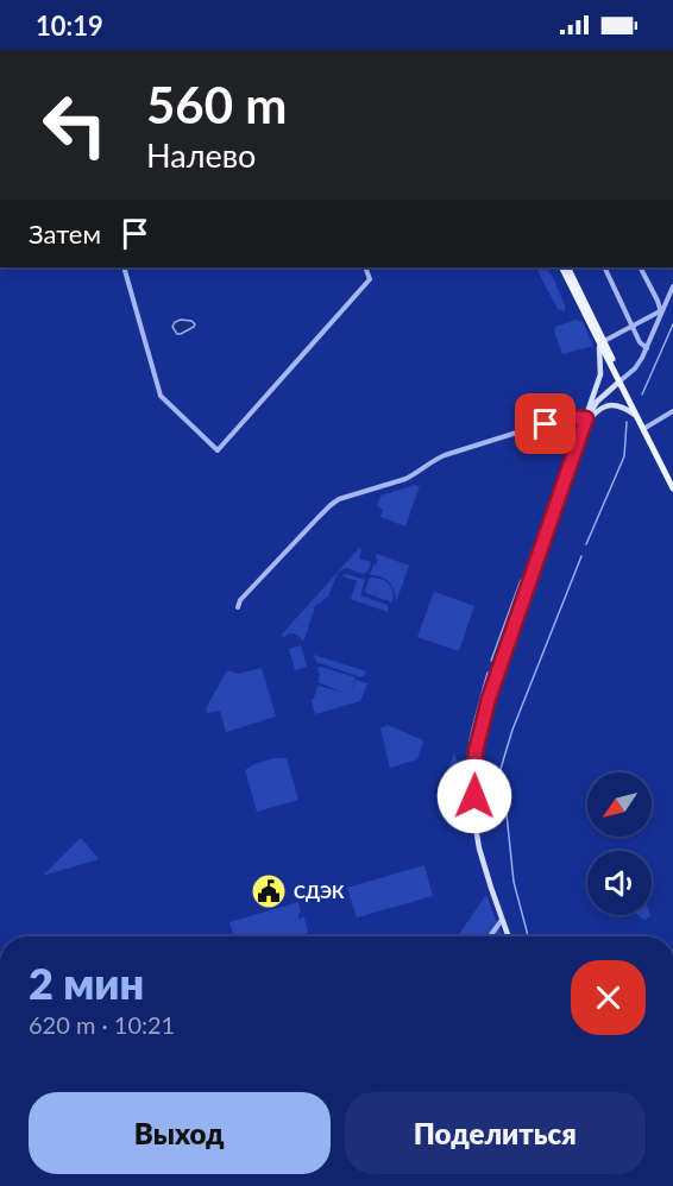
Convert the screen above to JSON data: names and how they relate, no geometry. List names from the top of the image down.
{
  "places": {
    "public building": ["СДЭК"]
  },
  "north": "bottom left",
  "page": {
    "status": "10:19",
    "turn": ["560 m", "Налево"],
    "then": "Затем",
    "heading": ["2 мин", "620 m · 10:21"],
    "buttons": ["Выход", "Поделиться"]
  }
}
